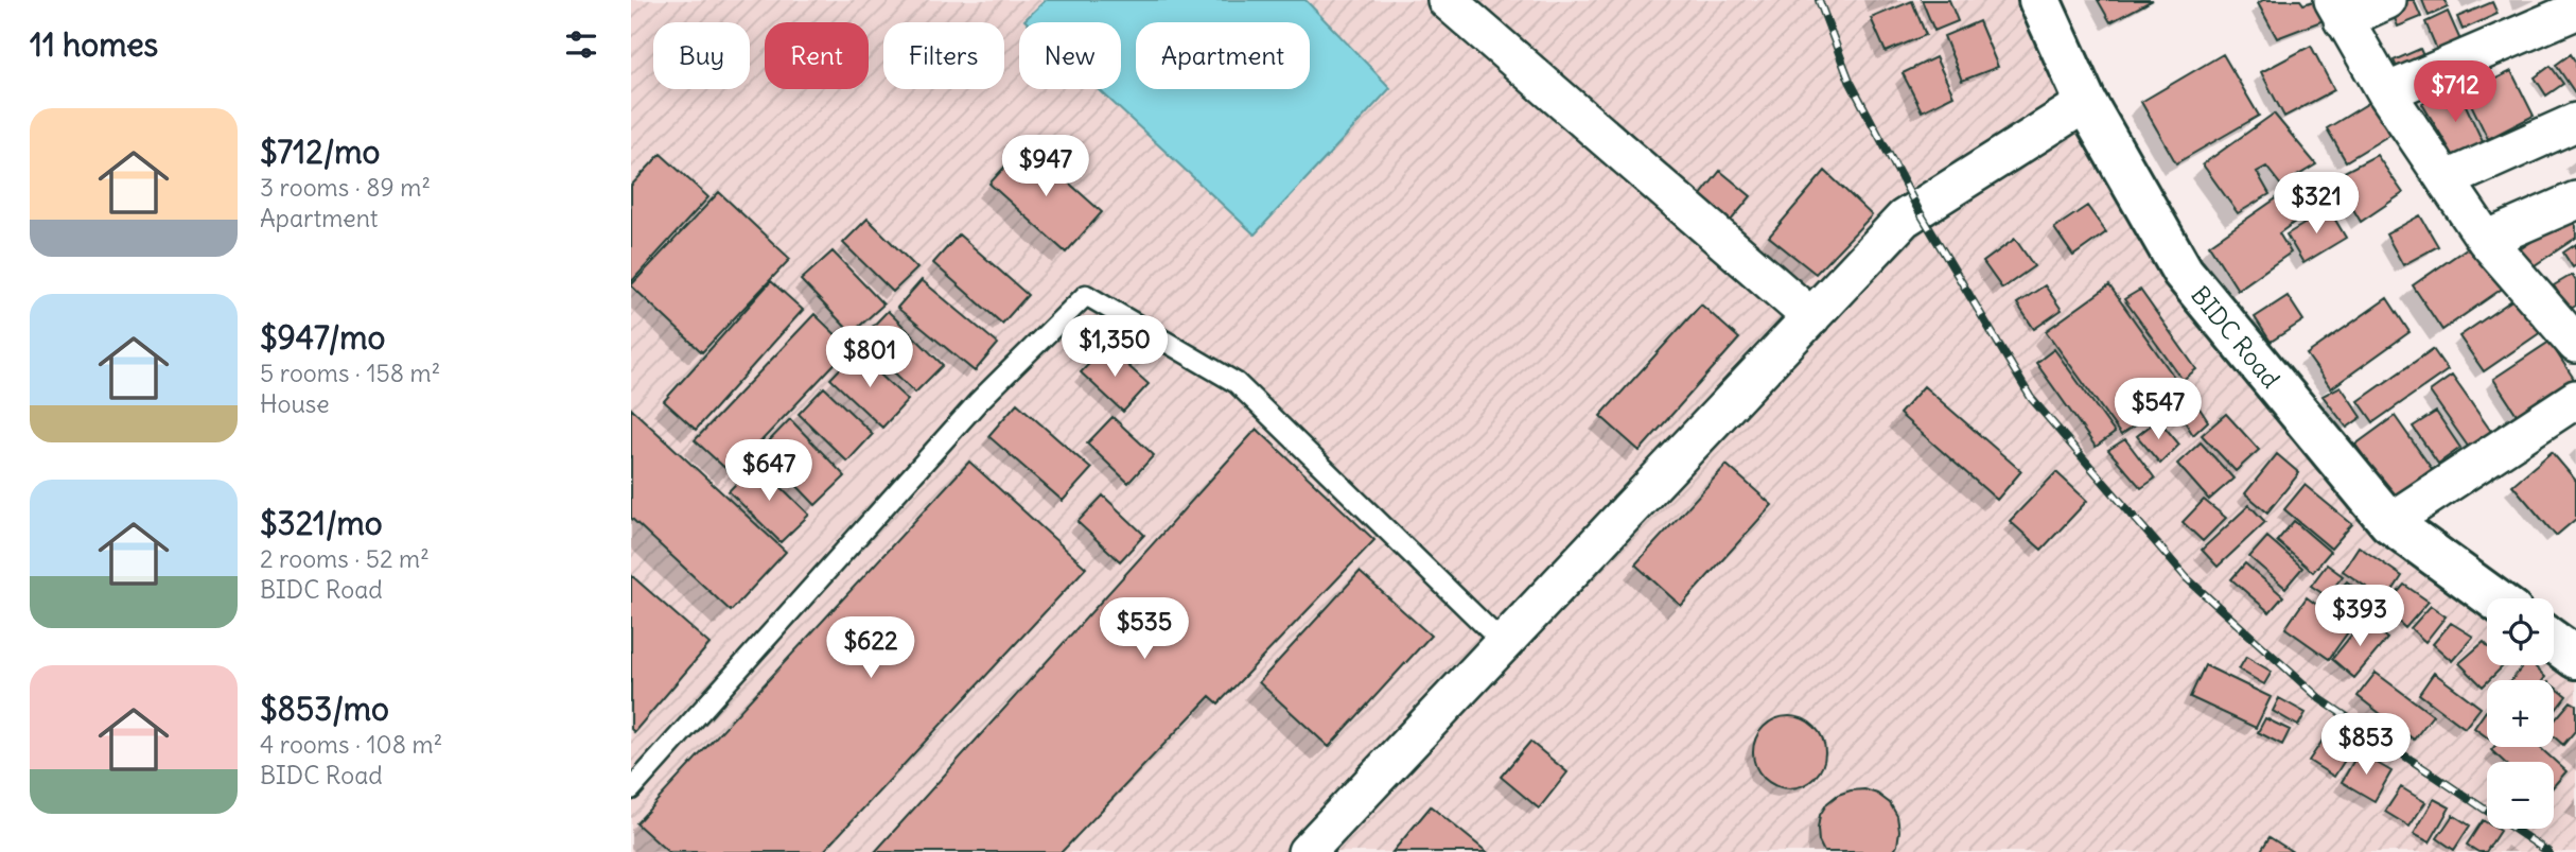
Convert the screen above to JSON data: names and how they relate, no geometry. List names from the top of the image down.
{
  "streets": {
    "main road": ["BIDC Road"]
  },
  "page": {
    "heading": "11 homes",
    "chip": [
      "Buy",
      "Rent",
      "Filters",
      "New",
      "Apartment"
    ],
    "price": [
      "$712",
      "$947",
      "$321",
      "$1,350",
      "$801",
      "$547",
      "$647",
      "$393",
      "$535",
      "$622",
      "$853"
    ],
    "list": [
      {
        "name": "$712/mo",
        "note": "3 rooms · 89 m² · Apartment"
      },
      {
        "name": "$947/mo",
        "note": "5 rooms · 158 m² · House"
      },
      {
        "name": "$321/mo",
        "note": "2 rooms · 52 m² · BIDC Road"
      },
      {
        "name": "$853/mo",
        "note": "4 rooms · 108 m² · BIDC Road"
      }
    ],
    "map_buttons": ["+", "−"]
  }
}
